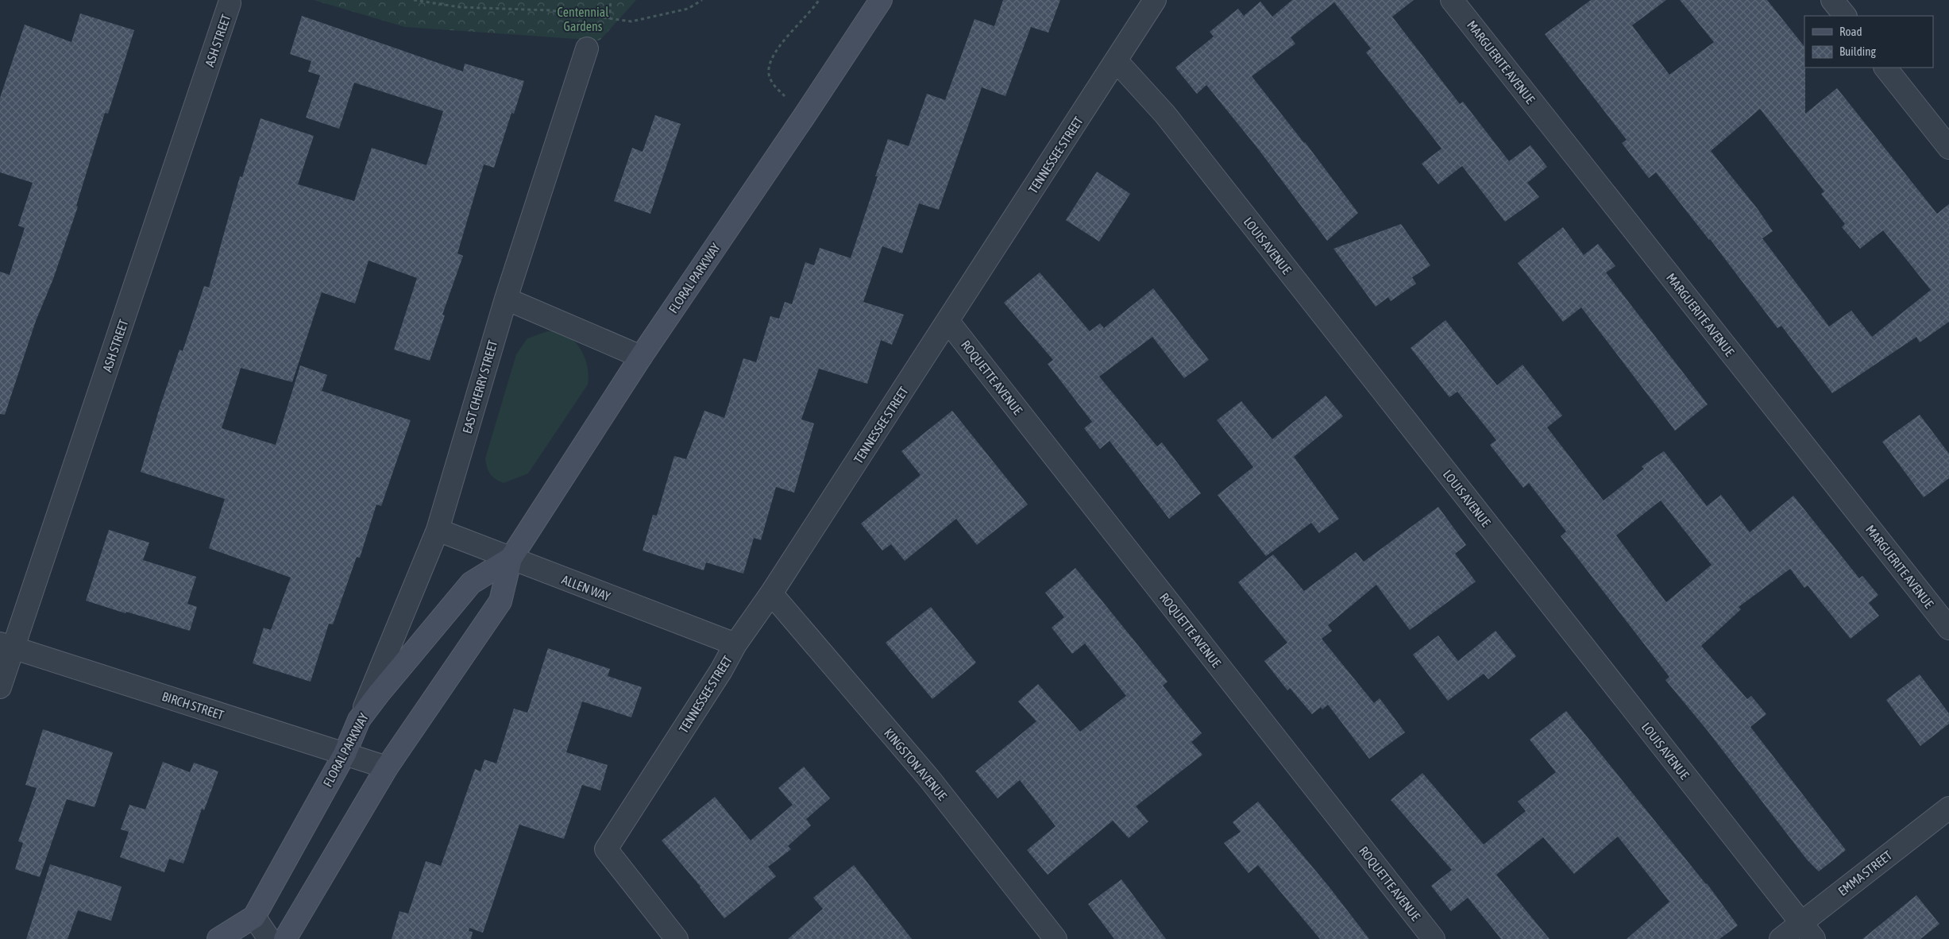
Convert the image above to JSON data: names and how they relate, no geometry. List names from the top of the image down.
{
  "streets": {
    "street": [
      "ASH STREET",
      "MARGUERITE AVENUE",
      "TENNESSEE STREET",
      "LOUIS AVENUE",
      "FLORAL PARKWAY",
      "ROQUETTE AVENUE",
      "EAST CHERRY STREET",
      "ALLEN WAY",
      "BIRCH STREET",
      "KINGSTON AVENUE",
      "EMMA STREET"
    ]
  },
  "crossings": [
    ["ASH STREET", "BIRCH STREET"],
    ["TENNESSEE STREET", "LOUIS AVENUE"],
    ["TENNESSEE STREET", "ROQUETTE AVENUE"],
    ["TENNESSEE STREET", "ALLEN WAY"],
    ["TENNESSEE STREET", "KINGSTON AVENUE"],
    ["LOUIS AVENUE", "EMMA STREET"],
    ["FLORAL PARKWAY", "EAST CHERRY STREET"],
    ["FLORAL PARKWAY", "ALLEN WAY"],
    ["FLORAL PARKWAY", "BIRCH STREET"],
    ["EAST CHERRY STREET", "ALLEN WAY"]
  ],
  "parks": ["Centennial Gardens"],
  "legend": ["Road", "Building"]
}
